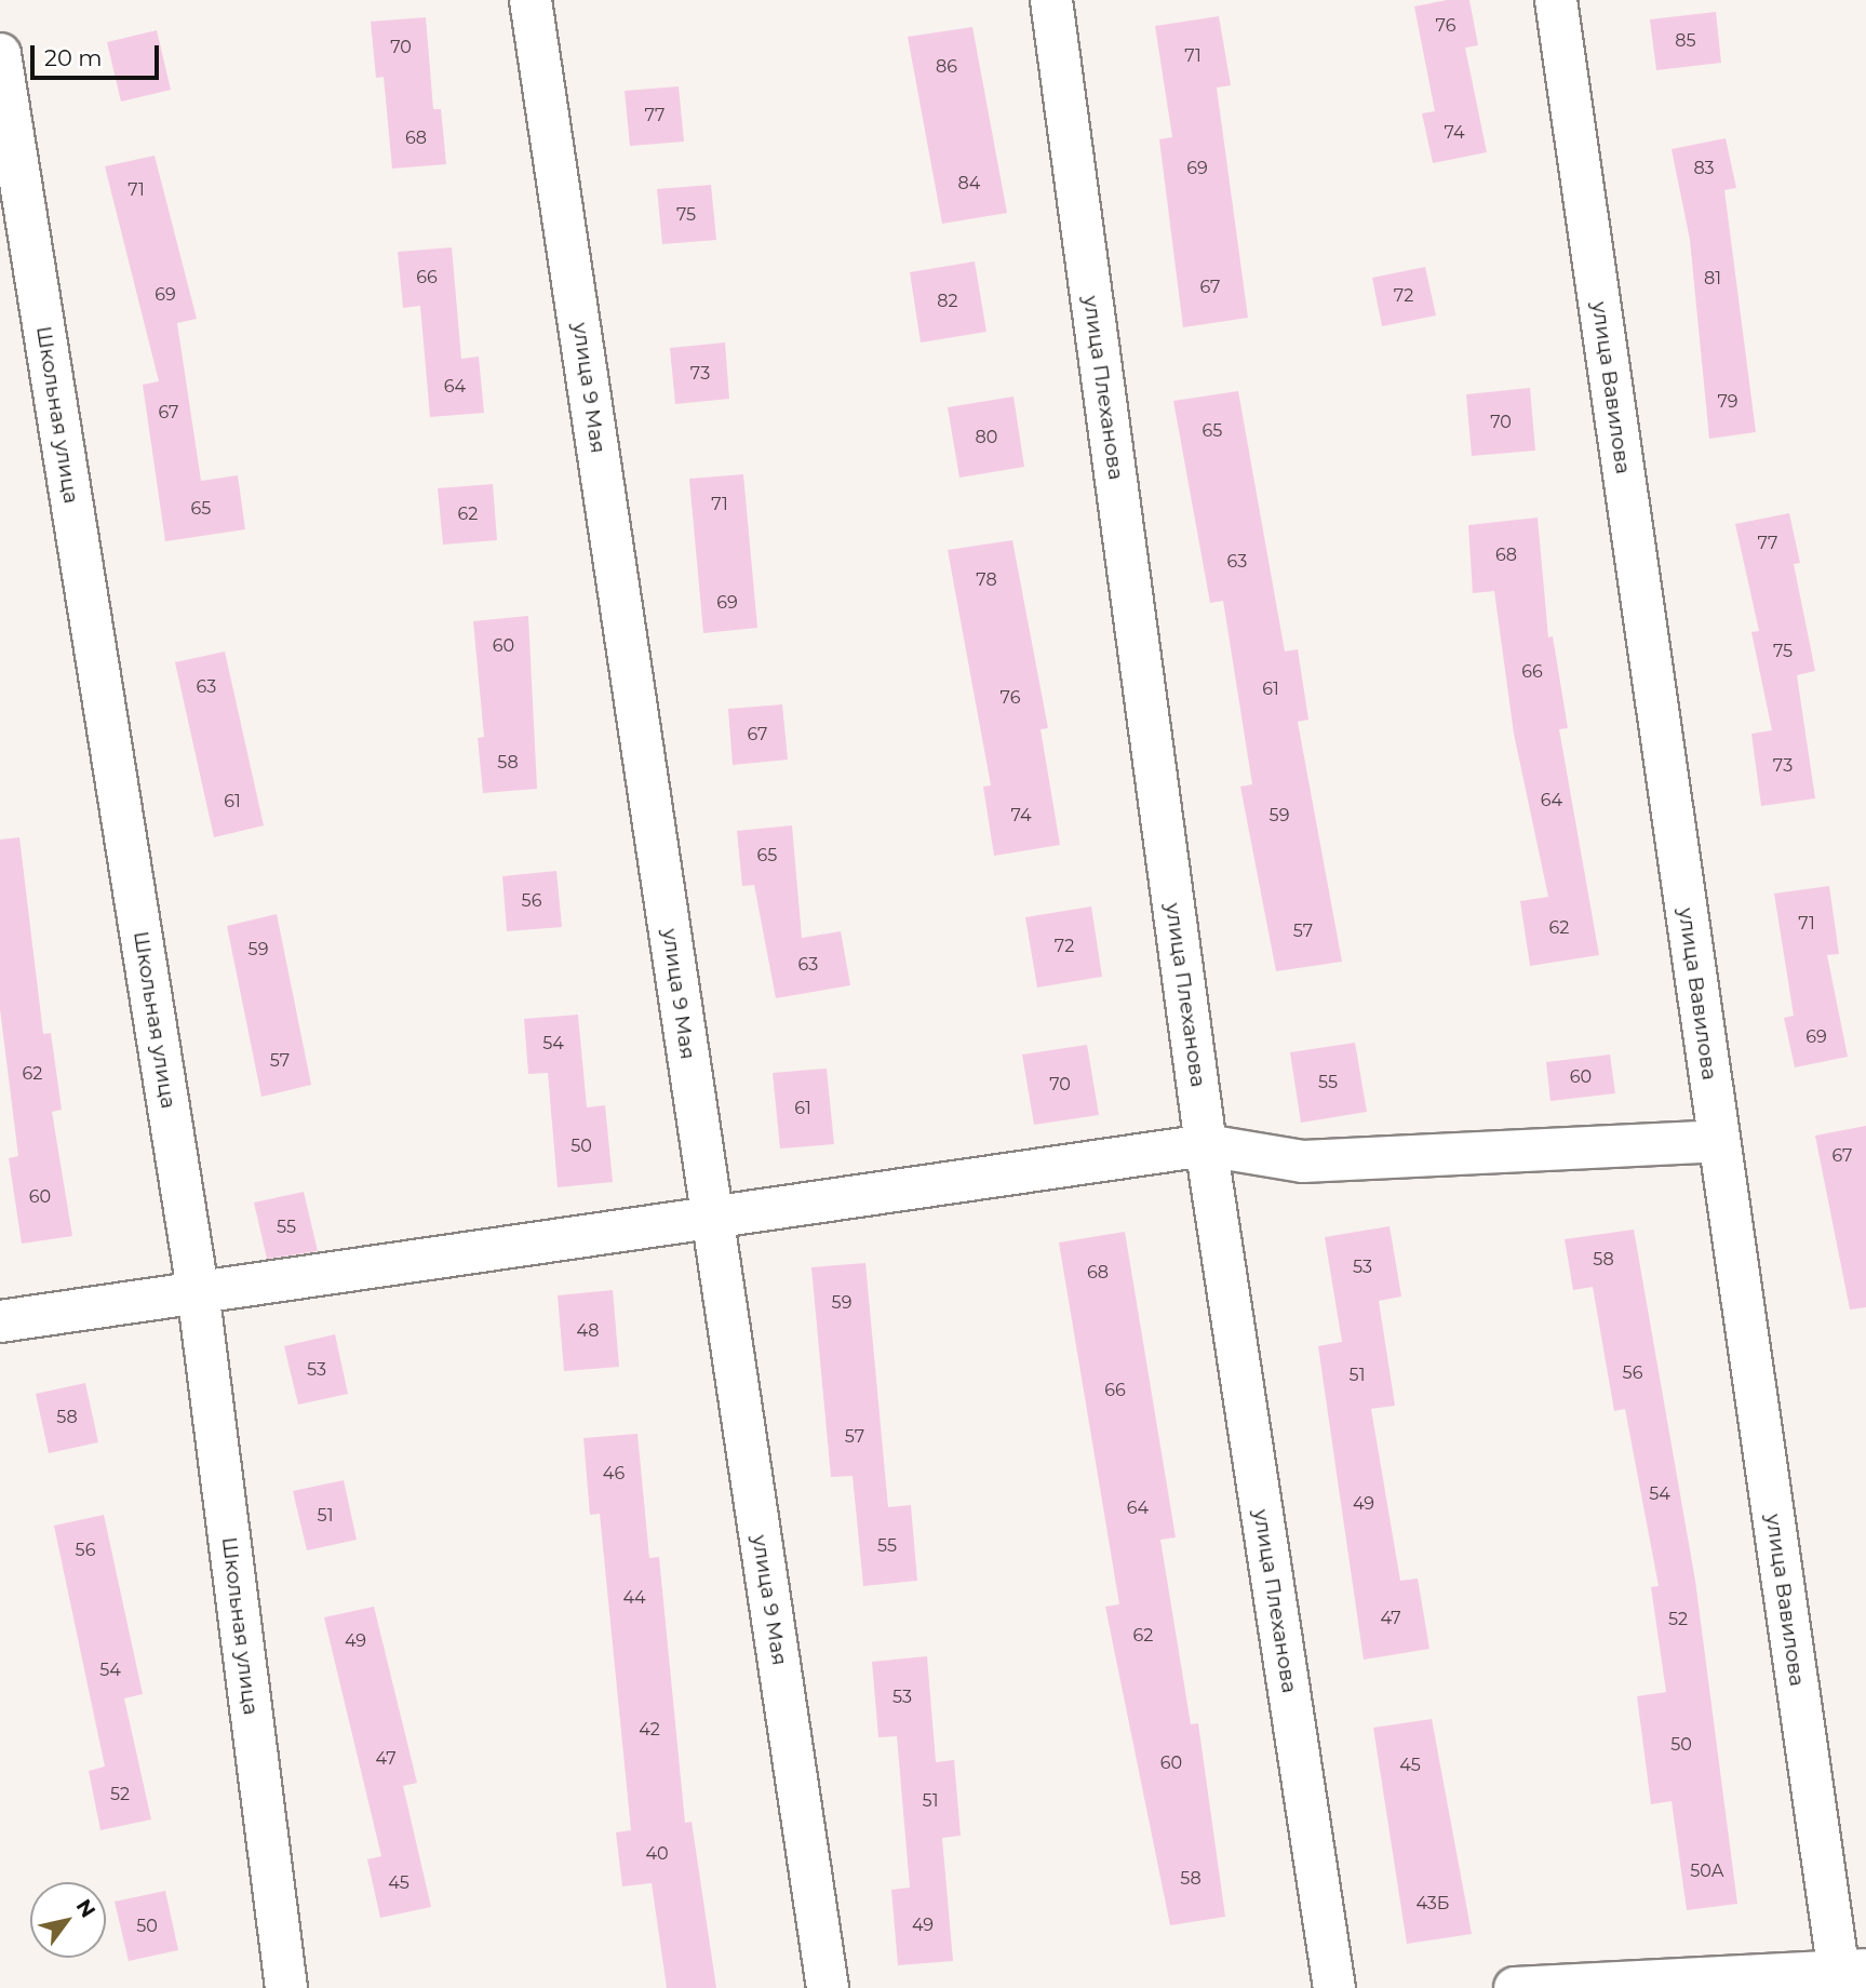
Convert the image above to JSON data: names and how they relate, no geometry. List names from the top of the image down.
{
  "streets": {
    "street": [
      "улица 9 Мая",
      "улица Плеханова",
      "улица Вавилова",
      "Школьная улица"
    ]
  },
  "house_numbers": [
    "76",
    "85",
    "70",
    "71",
    "86",
    "77",
    "74",
    "68",
    "69",
    "83",
    "84",
    "71",
    "75",
    "66",
    "81",
    "67",
    "69",
    "72",
    "82",
    "73",
    "64",
    "79",
    "67",
    "70",
    "65",
    "80",
    "71",
    "65",
    "62",
    "77",
    "68",
    "63",
    "78",
    "69",
    "60",
    "75",
    "66",
    "63",
    "61",
    "76",
    "67",
    "58",
    "73",
    "64",
    "61",
    "74",
    "59",
    "65",
    "56",
    "71",
    "62",
    "57",
    "72",
    "59",
    "63",
    "69",
    "54",
    "57",
    "62",
    "60",
    "55",
    "70",
    "61",
    "50",
    "67",
    "60",
    "55",
    "58",
    "53",
    "68",
    "59",
    "48",
    "53",
    "56",
    "51",
    "66",
    "58",
    "57",
    "46",
    "54",
    "49",
    "64",
    "51",
    "55",
    "56",
    "44",
    "47",
    "52",
    "62",
    "49",
    "54",
    "53",
    "42",
    "50",
    "47",
    "60",
    "45",
    "52",
    "51",
    "40",
    "50А",
    "58",
    "45",
    "43Б",
    "49",
    "50"
  ],
  "scale_bar": "20 m",
  "north": "top right"
}
